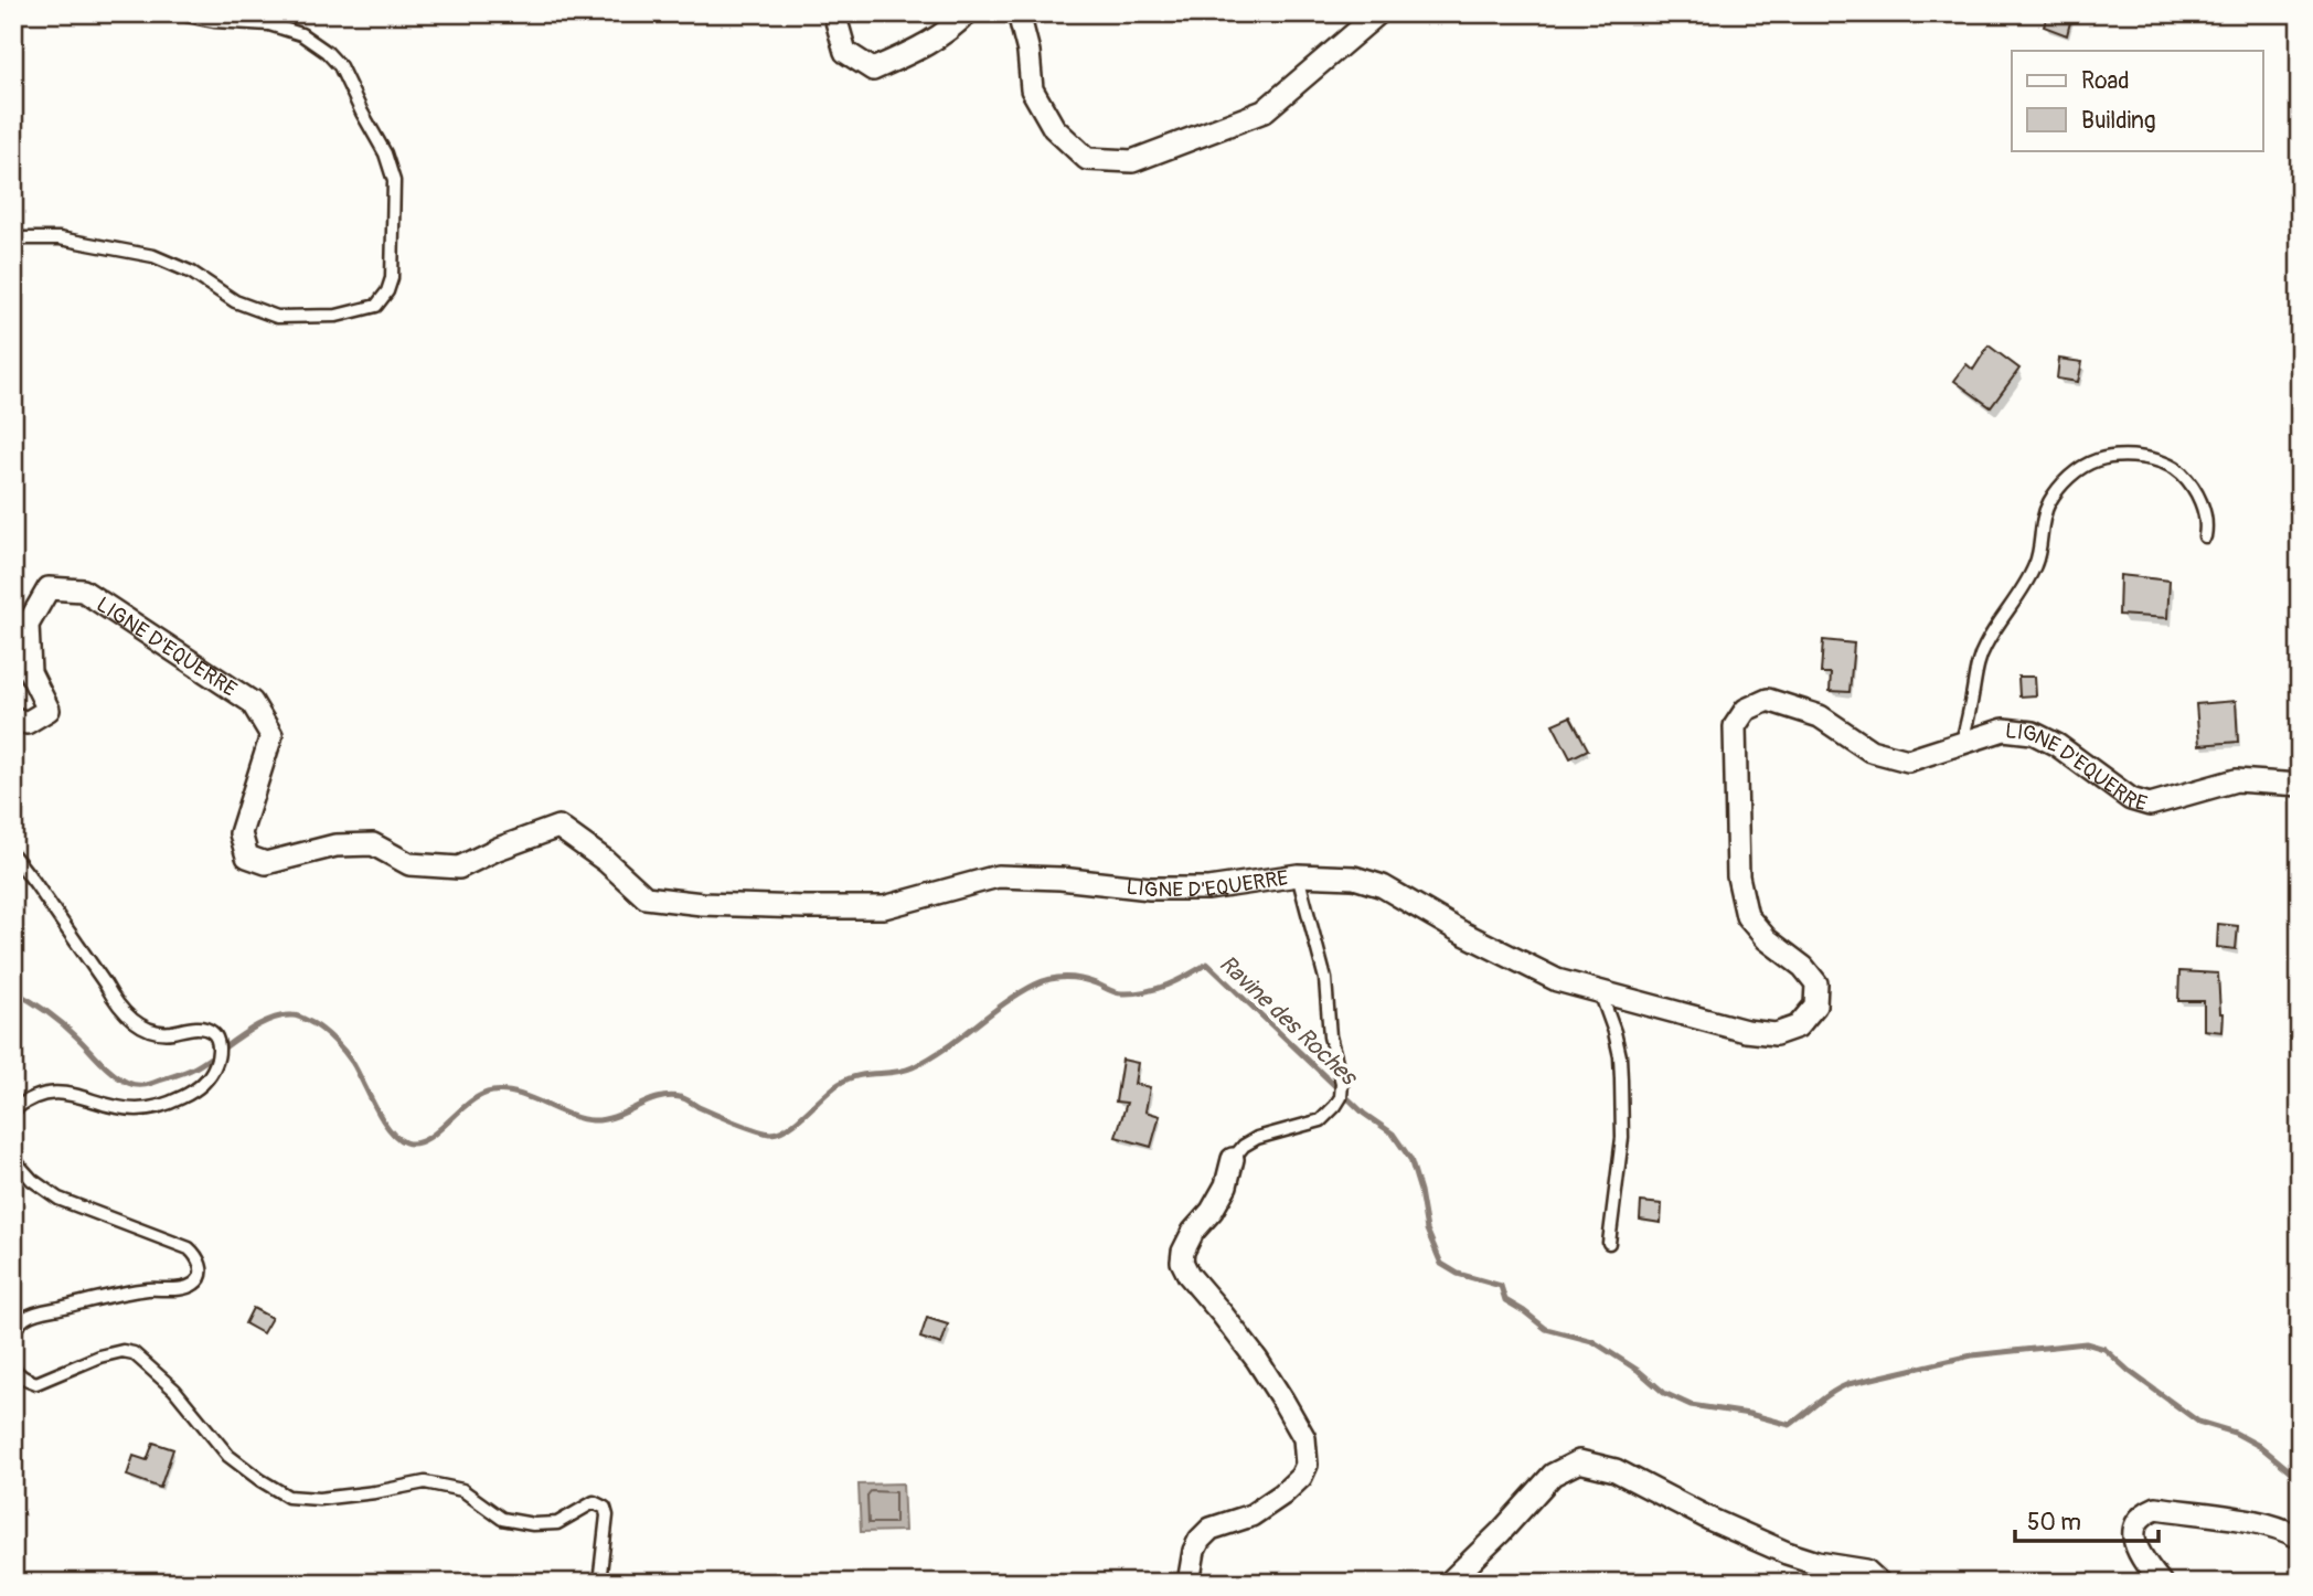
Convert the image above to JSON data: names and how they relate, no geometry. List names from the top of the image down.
{
  "streets": {
    "street": ["LIGNE D'EQUERRE"]
  },
  "water": ["Ravine des Roches"],
  "legend": ["Road", "Building"],
  "scale_bar": "50 m"
}
